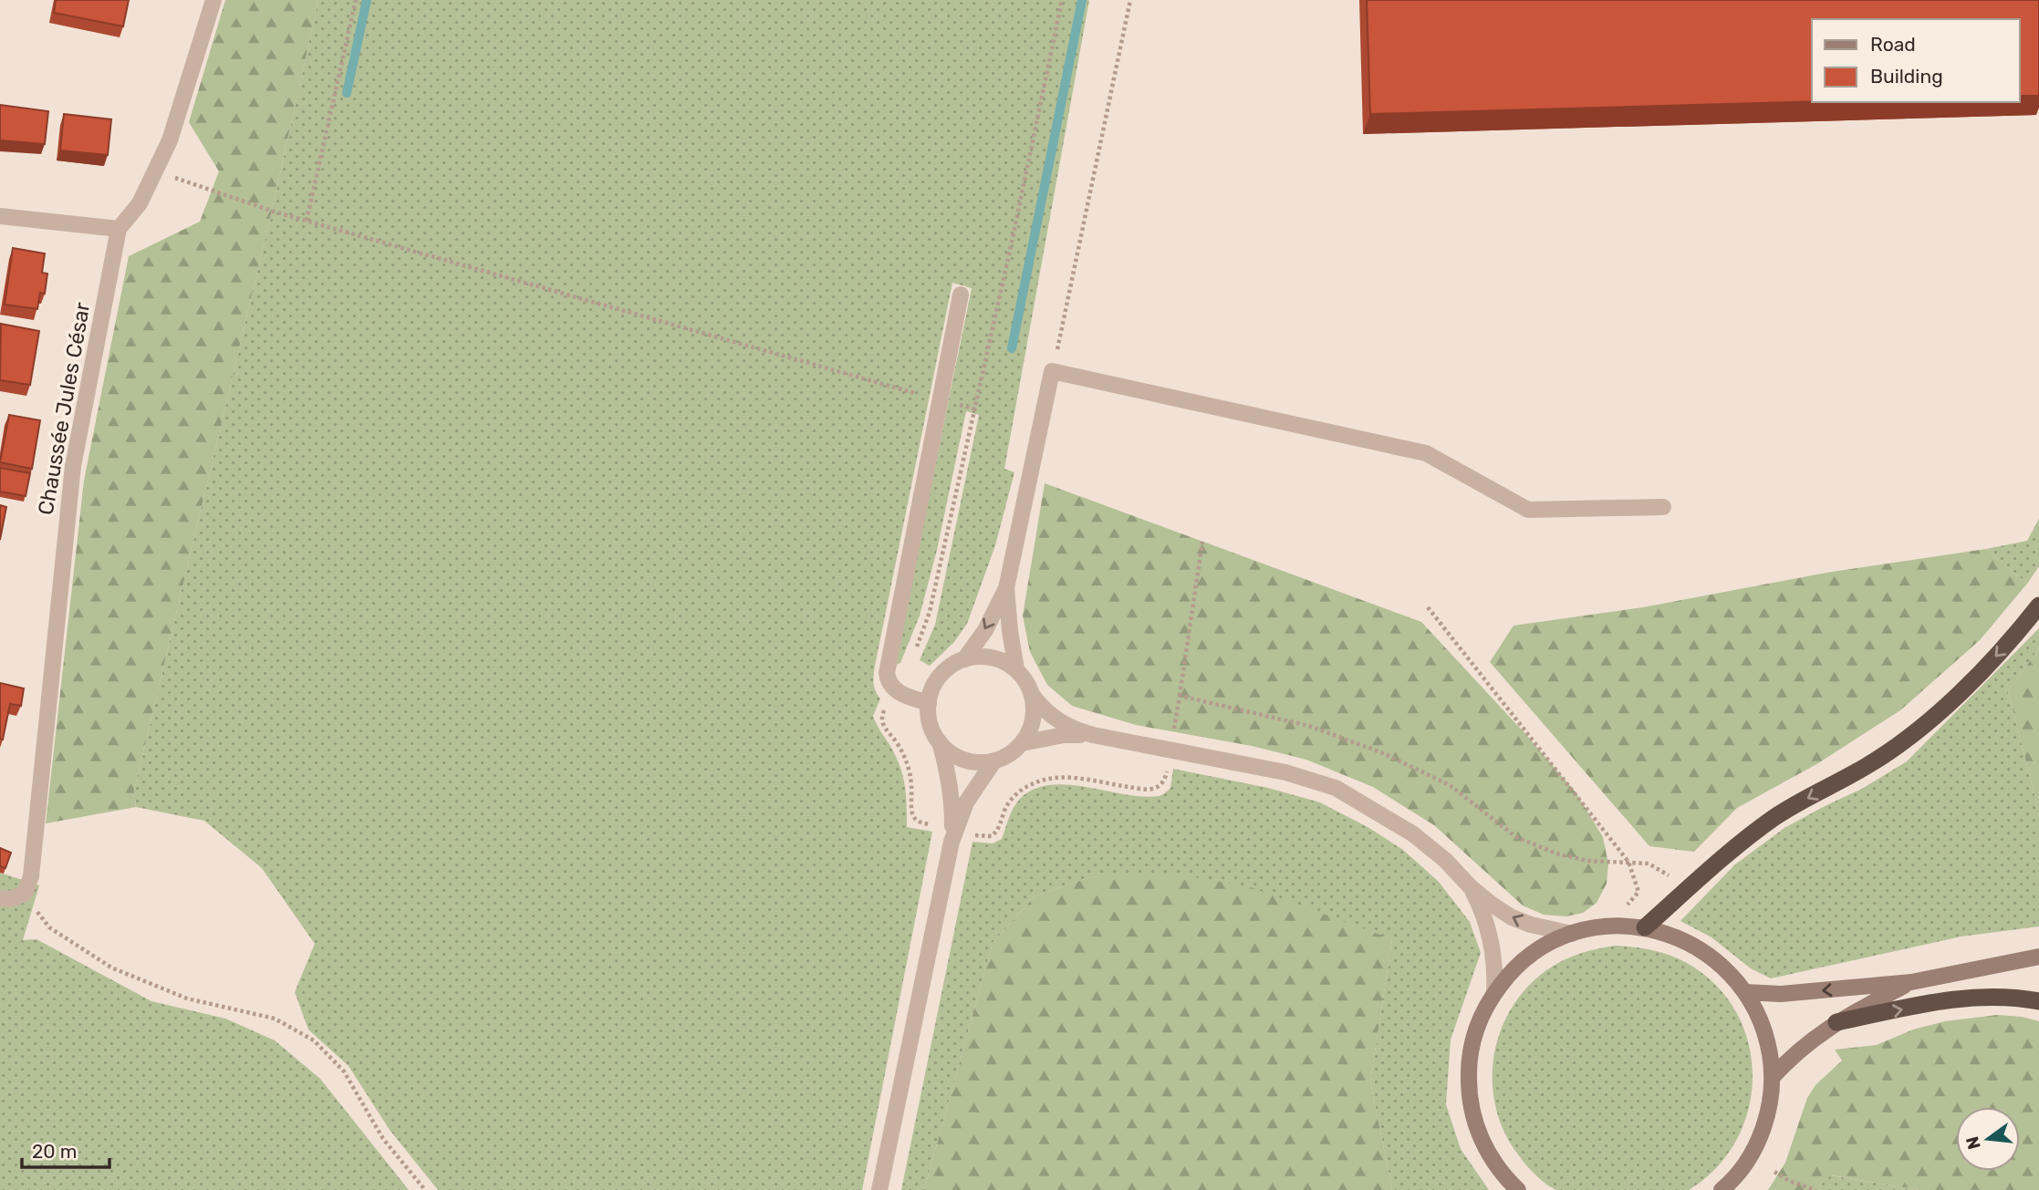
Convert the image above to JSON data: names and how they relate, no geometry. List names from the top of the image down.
{
  "streets": {
    "street": ["Chaussée Jules César"]
  },
  "legend": ["Road", "Building"],
  "scale_bar": "20 m",
  "north": "left"
}
